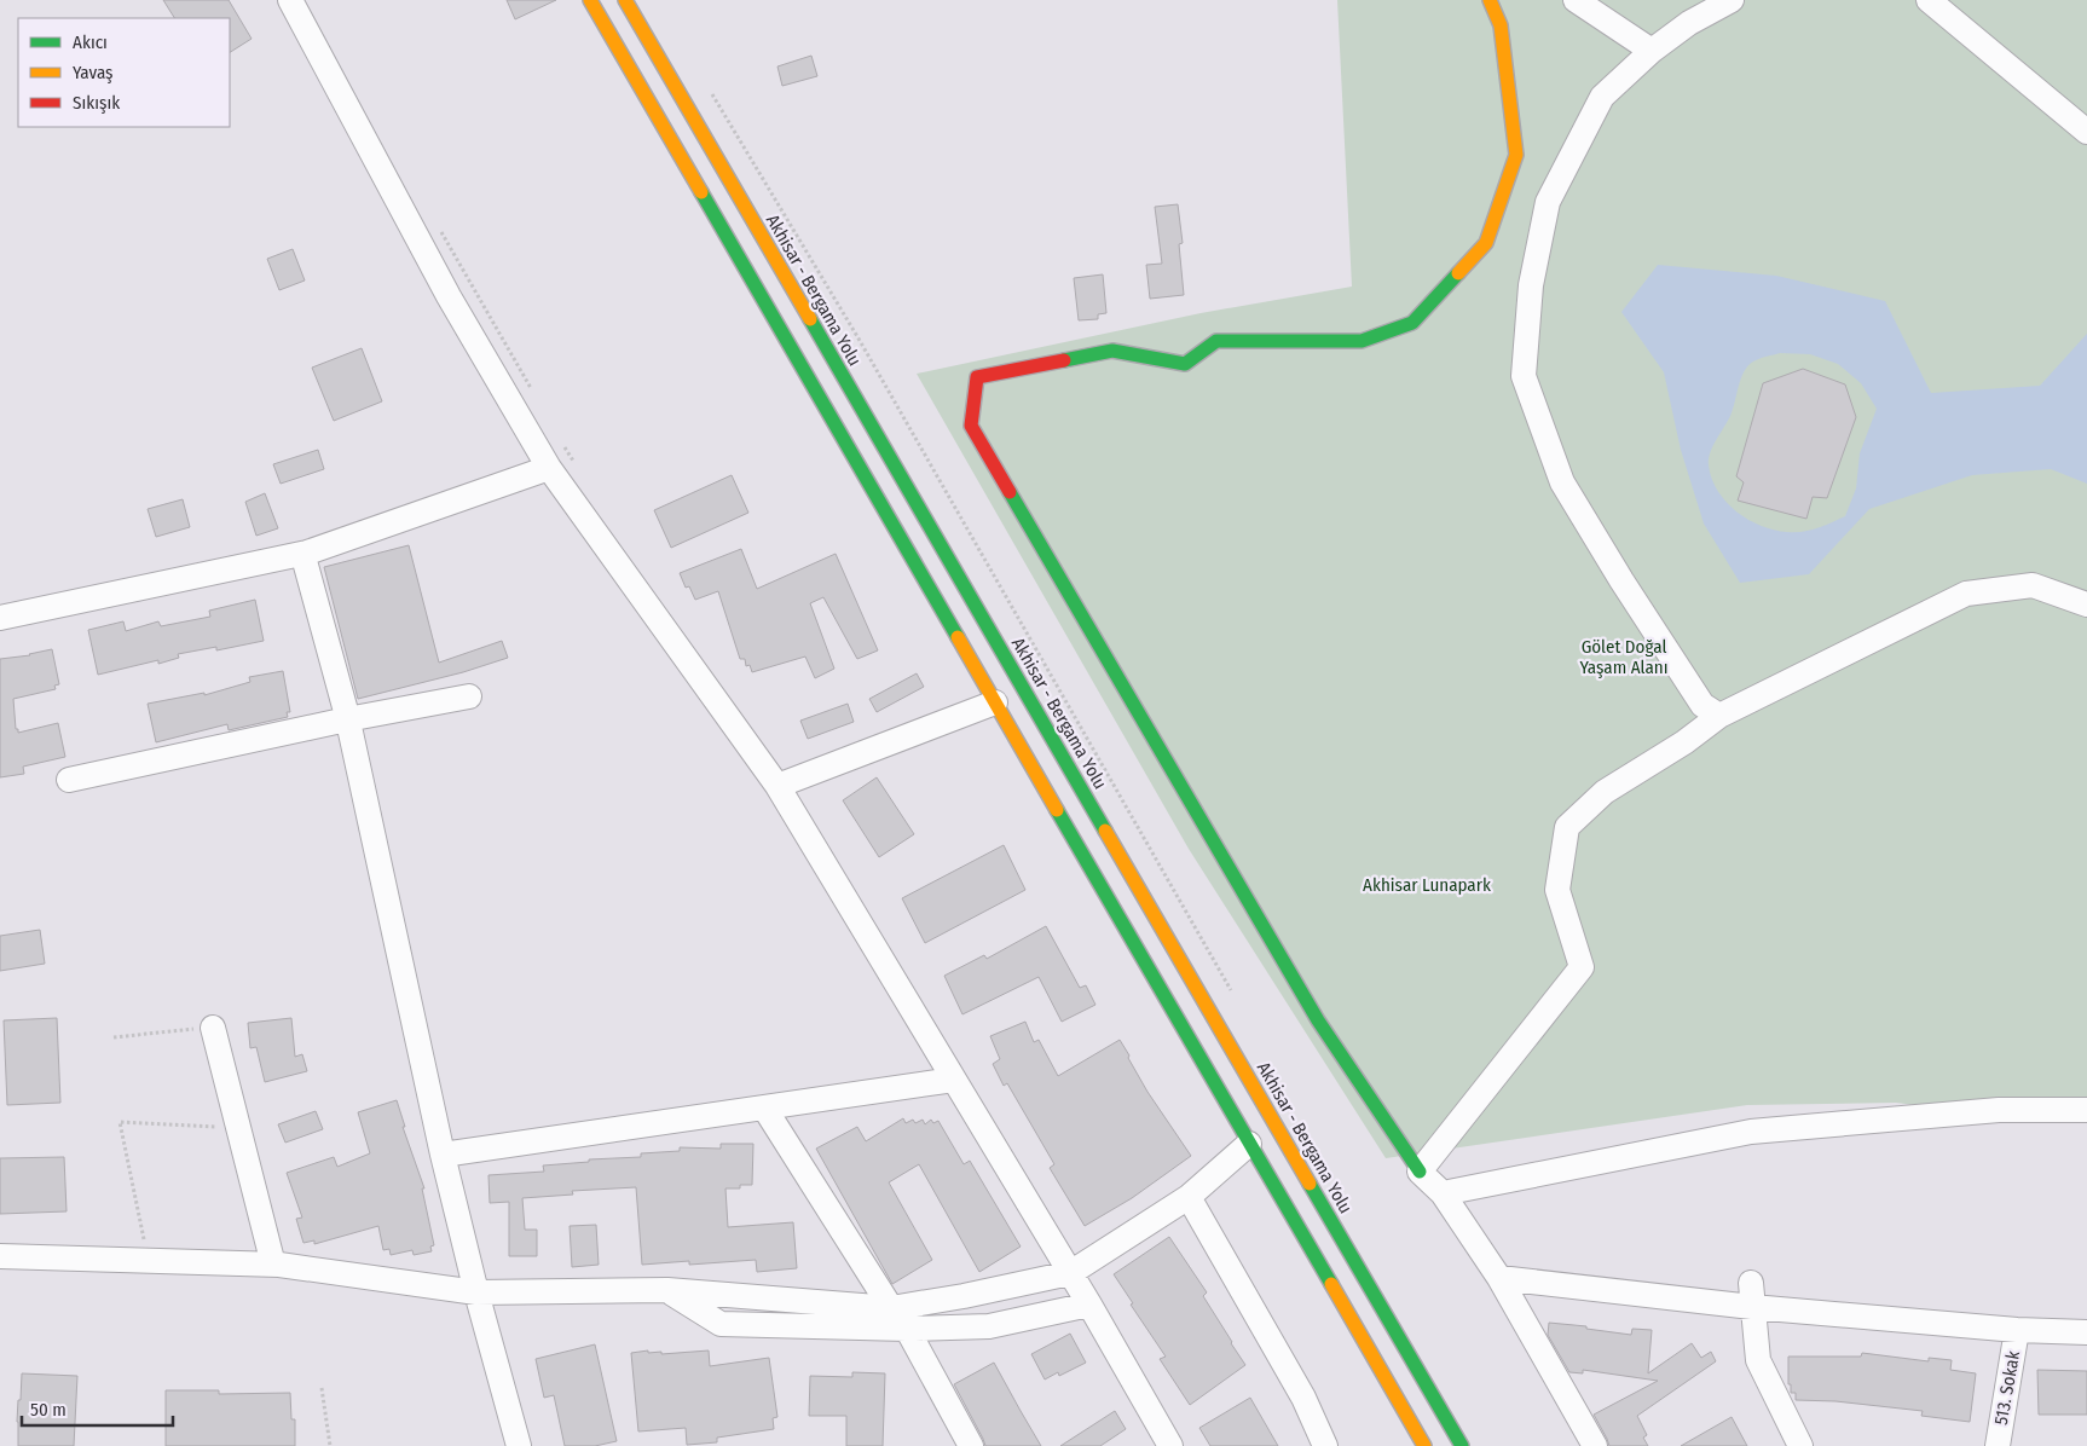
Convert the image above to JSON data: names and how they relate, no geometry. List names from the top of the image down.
{
  "streets": {
    "main road": ["Akhisar - Bergama Yolu"],
    "street": ["513. Sokak"]
  },
  "parks": ["Gölet Doğal Yaşam Alanı", "Akhisar Lunapark"],
  "legend": ["Akıcı", "Yavaş", "Sıkışık"],
  "scale_bar": "50 m"
}
